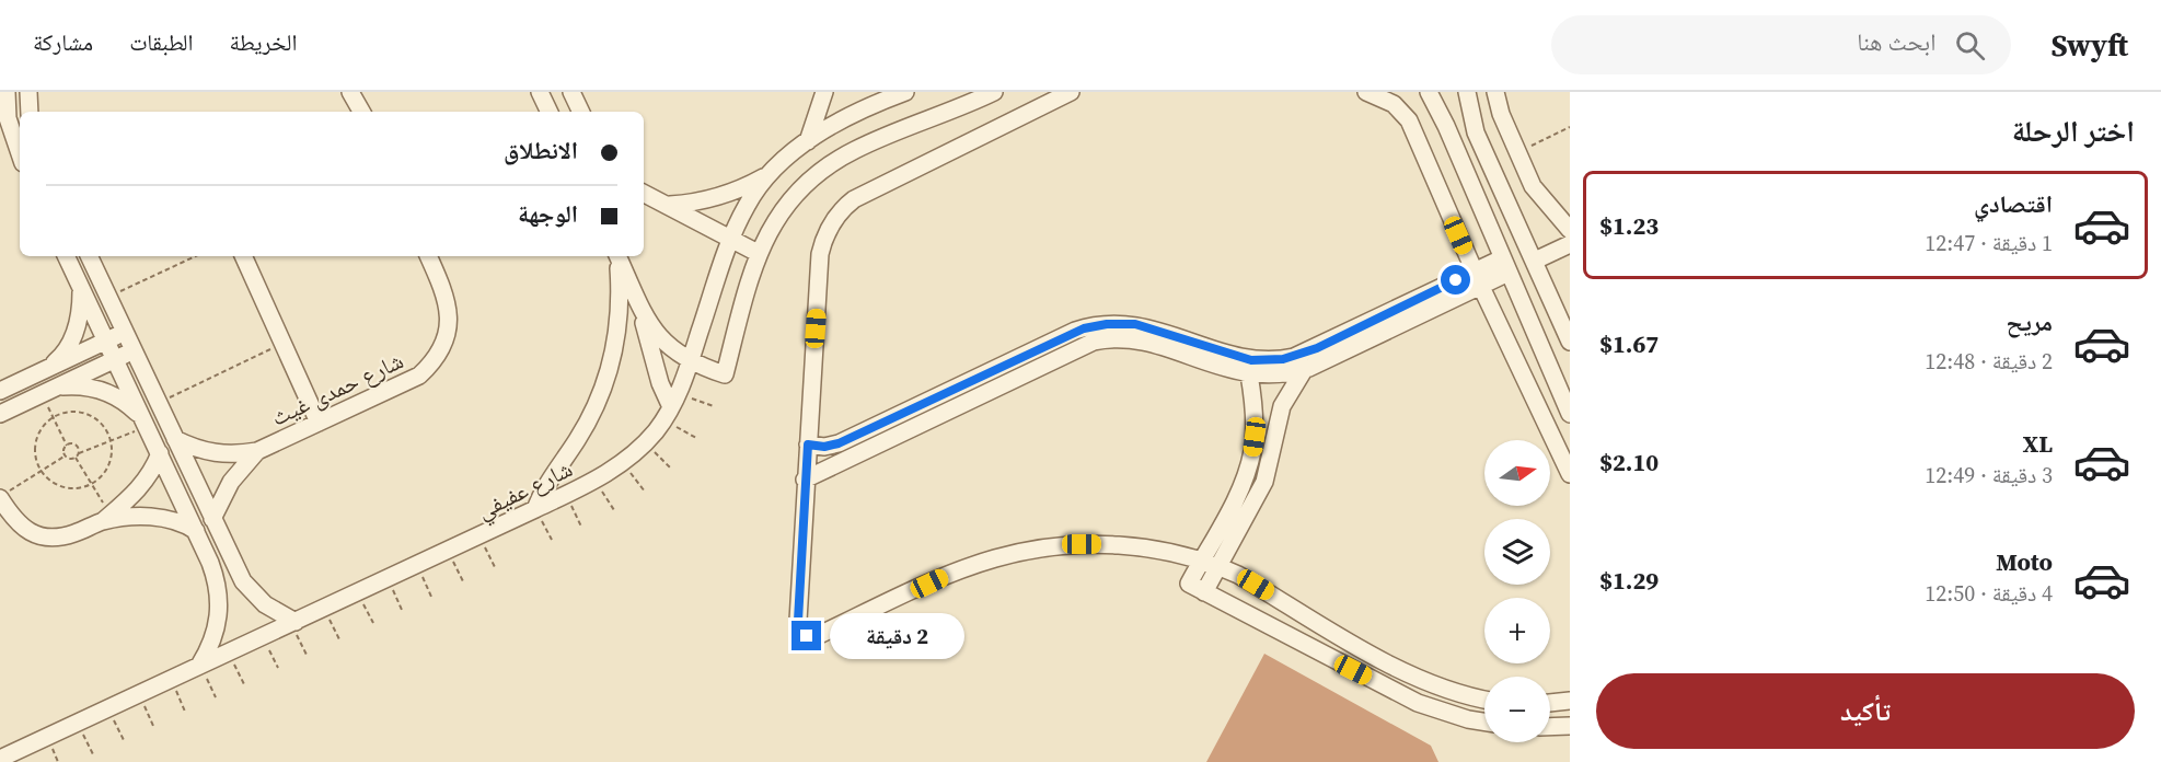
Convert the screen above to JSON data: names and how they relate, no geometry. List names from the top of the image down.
{
  "streets": {
    "street": ["شارع حمدى غيث", "شارع عفيفي"]
  },
  "north": "right",
  "page": {
    "header": "Swyft",
    "search": "ابحث هنا",
    "nav": ["الخريطة", "الطبقات", "مشاركة"],
    "heading": "اختر الرحلة",
    "banner": ["الانطلاق", "الوجهة"],
    "list": [
      {
        "name": "اقتصادي",
        "note": "1 دقيقة · 12:47",
        "value": "$1.23"
      },
      {
        "name": "مريح",
        "note": "2 دقيقة · 12:48",
        "value": "$1.67"
      },
      {
        "name": "XL",
        "note": "3 دقيقة · 12:49",
        "value": "$2.10"
      },
      {
        "name": "Moto",
        "note": "4 دقيقة · 12:50",
        "value": "$1.29"
      }
    ],
    "map_buttons": ["+", "−"],
    "bubble": "2 دقيقة",
    "buttons": "تأكيد"
  }
}
